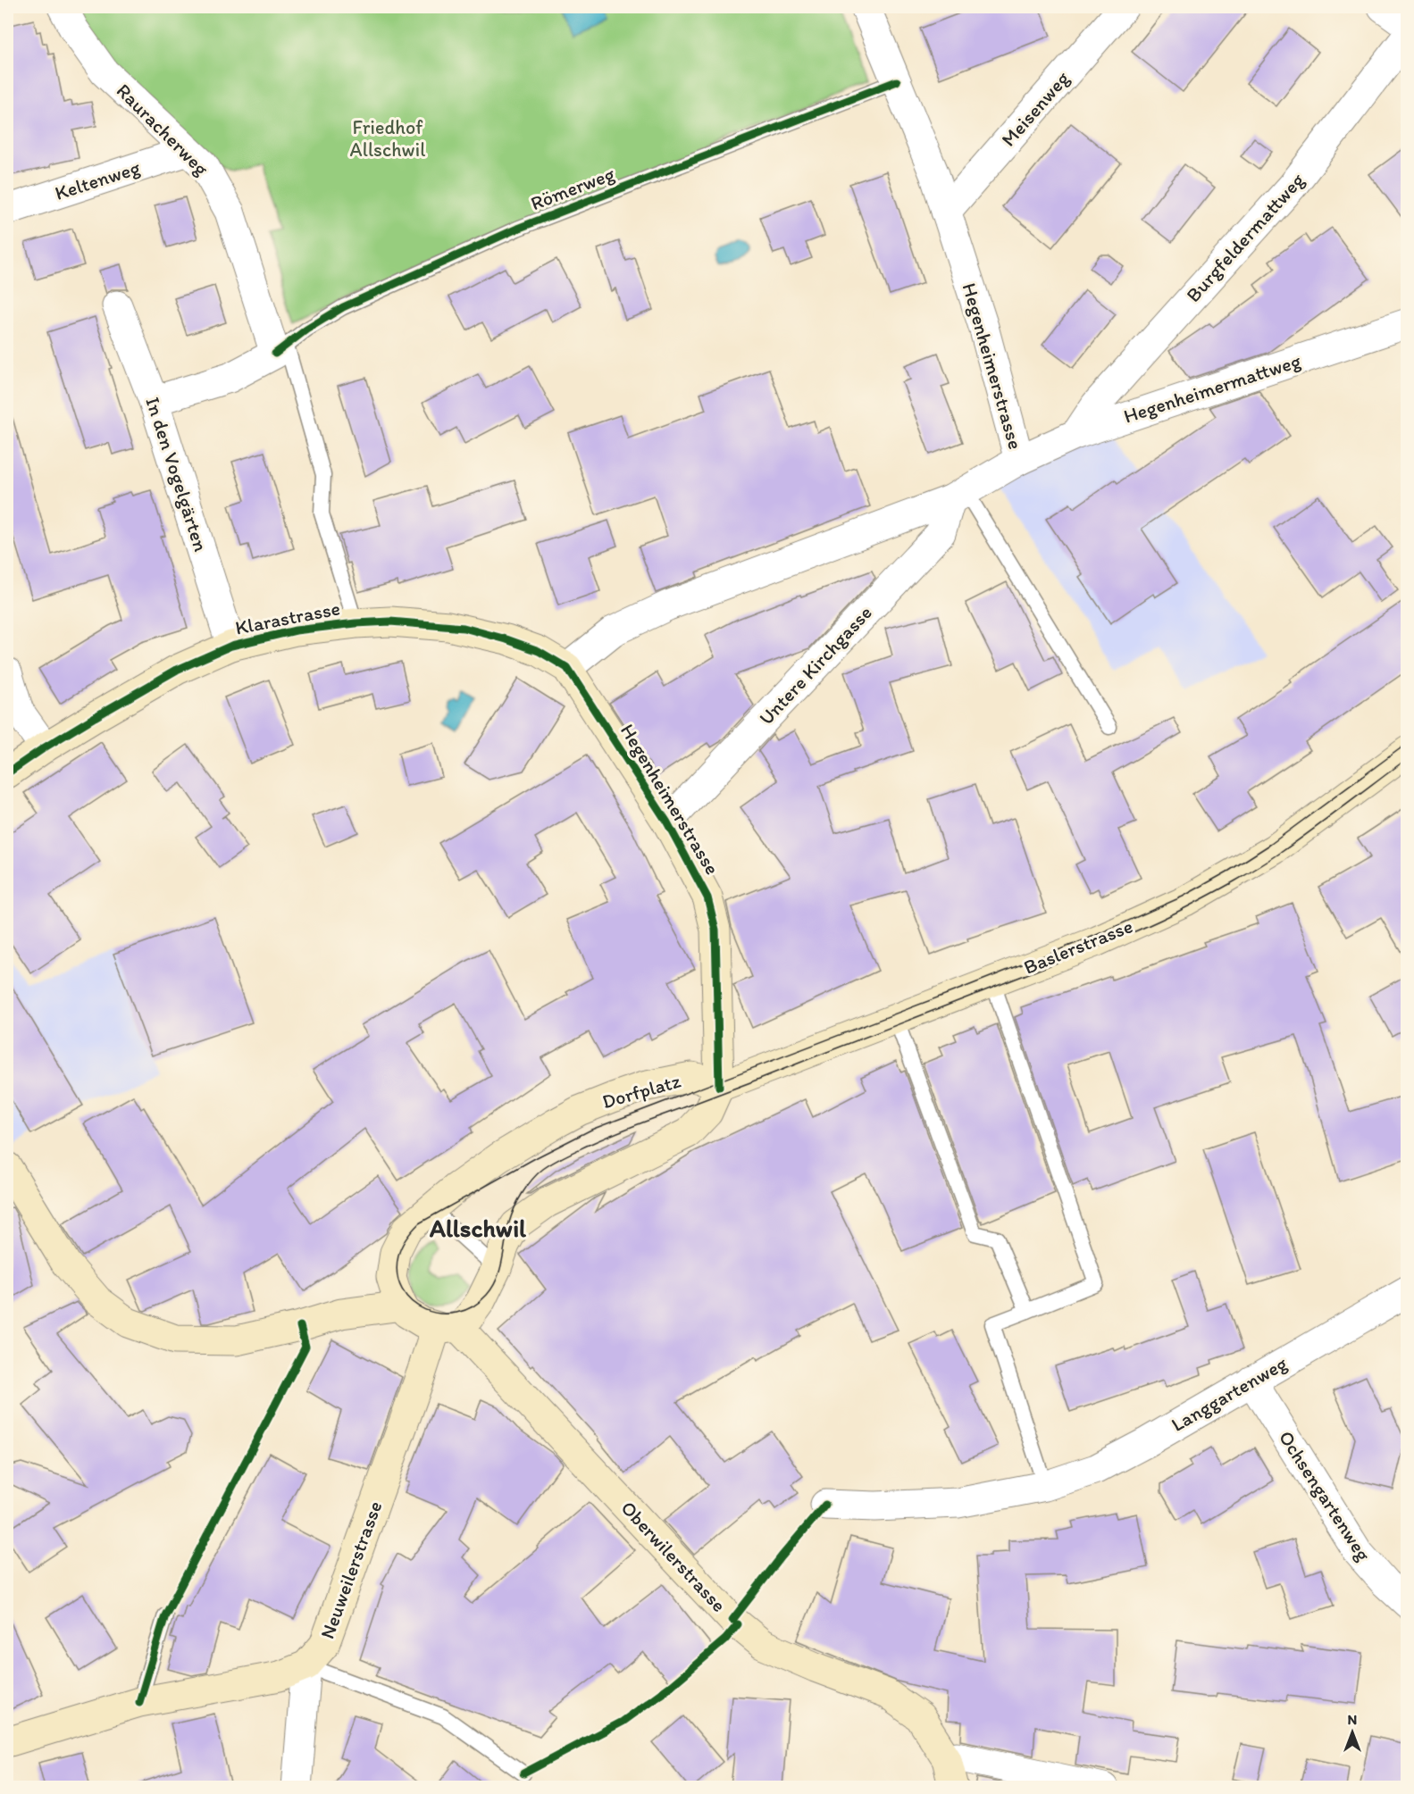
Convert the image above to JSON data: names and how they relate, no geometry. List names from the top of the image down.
{
  "streets": {
    "street": [
      "Meisenweg",
      "Rauracherweg",
      "Keltenweg",
      "Römerweg",
      "Burgfeldermattweg",
      "Hegenheimerstrasse",
      "Hegenheimermattweg",
      "In den Vogelgärten",
      "Klarastrasse",
      "Untere Kirchgasse",
      "Baslerstrasse",
      "Dorfplatz",
      "Langgartenweg",
      "Ochsengartenweg",
      "Oberwilerstrasse",
      "Neuweilerstrasse"
    ]
  },
  "crossings": [
    ["Meisenweg", "Hegenheimerstrasse"],
    ["Rauracherweg", "Keltenweg"],
    ["Rauracherweg", "Römerweg"],
    ["Römerweg", "Hegenheimerstrasse"],
    ["Römerweg", "In den Vogelgärten"],
    ["Burgfeldermattweg", "Hegenheimermattweg"],
    ["Hegenheimerstrasse", "Hegenheimermattweg"],
    ["Hegenheimerstrasse", "Klarastrasse"],
    ["Hegenheimerstrasse", "Untere Kirchgasse"],
    ["Hegenheimerstrasse", "Baslerstrasse"],
    ["Hegenheimerstrasse", "Dorfplatz"],
    ["In den Vogelgärten", "Klarastrasse"],
    ["Baslerstrasse", "Dorfplatz"],
    ["Dorfplatz", "Oberwilerstrasse"],
    ["Dorfplatz", "Neuweilerstrasse"],
    ["Langgartenweg", "Ochsengartenweg"],
    ["Oberwilerstrasse", "Neuweilerstrasse"]
  ],
  "districts": ["Allschwil"],
  "parks": ["Friedhof Allschwil"],
  "north": "top"
}
